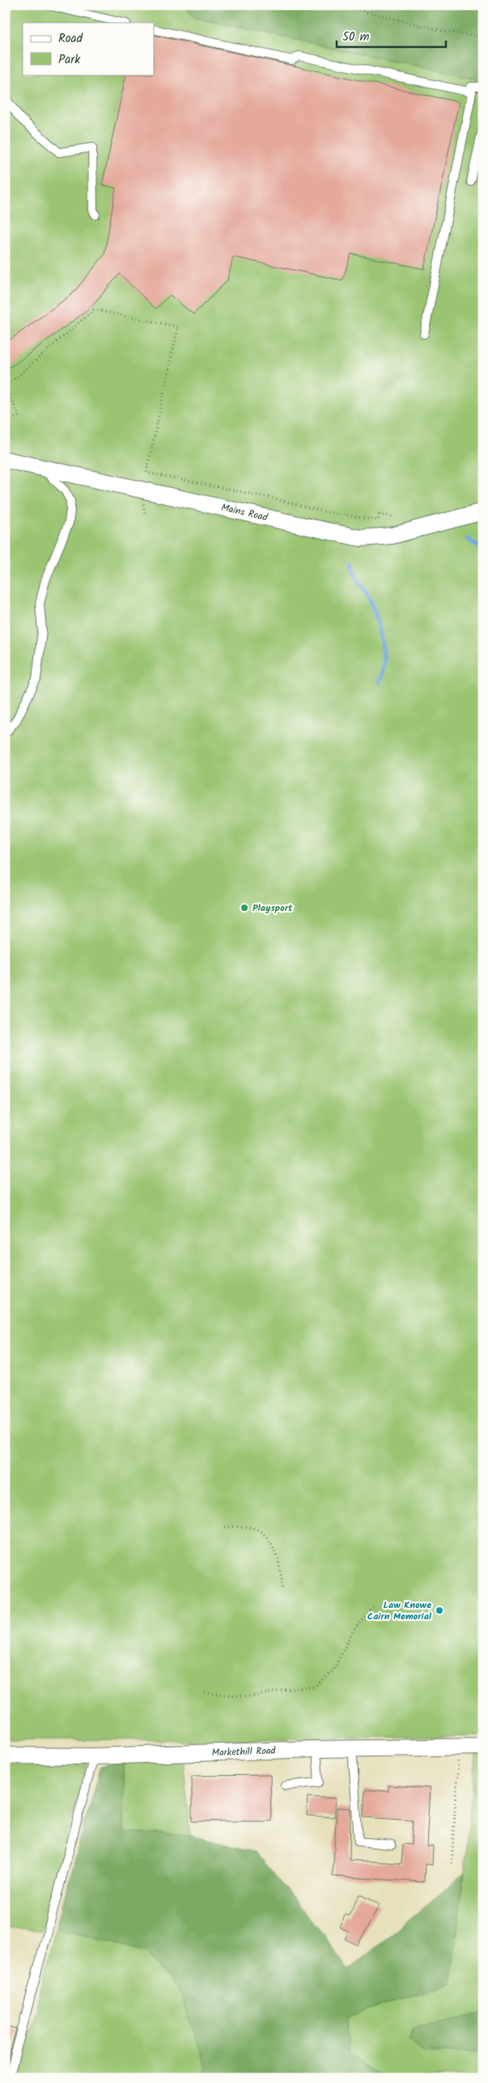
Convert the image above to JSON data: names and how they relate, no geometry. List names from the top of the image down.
{
  "streets": {
    "street": ["Mains Road", "Markethill Road"]
  },
  "places": ["Playsport", "Law Knowe Cairn Memorial"],
  "legend": ["Road", "Park"],
  "scale_bar": "50 m"
}
